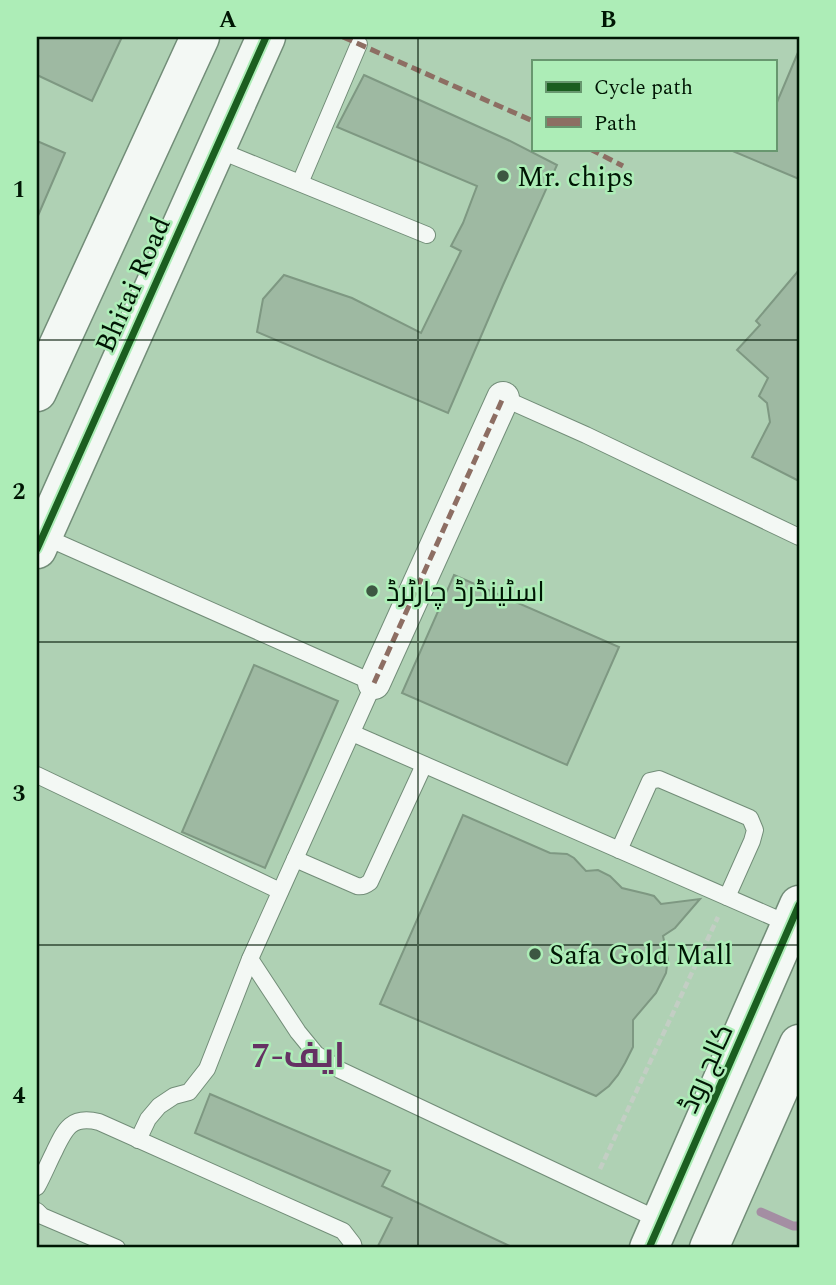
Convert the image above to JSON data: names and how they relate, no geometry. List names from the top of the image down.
{
  "streets": {
    "street": ["Bhitai Road", "کالج روڈ"]
  },
  "districts": ["ایف-7"],
  "places": ["Mr. chips", "اسٹینڈرڈ چارٹرڈ", "Safa Gold Mall"],
  "legend": ["Cycle path", "Path"],
  "grid": {
    "columns": ["A", "B"],
    "rows": [
      "1",
      "2",
      "3",
      "4"
    ]
  }
}
